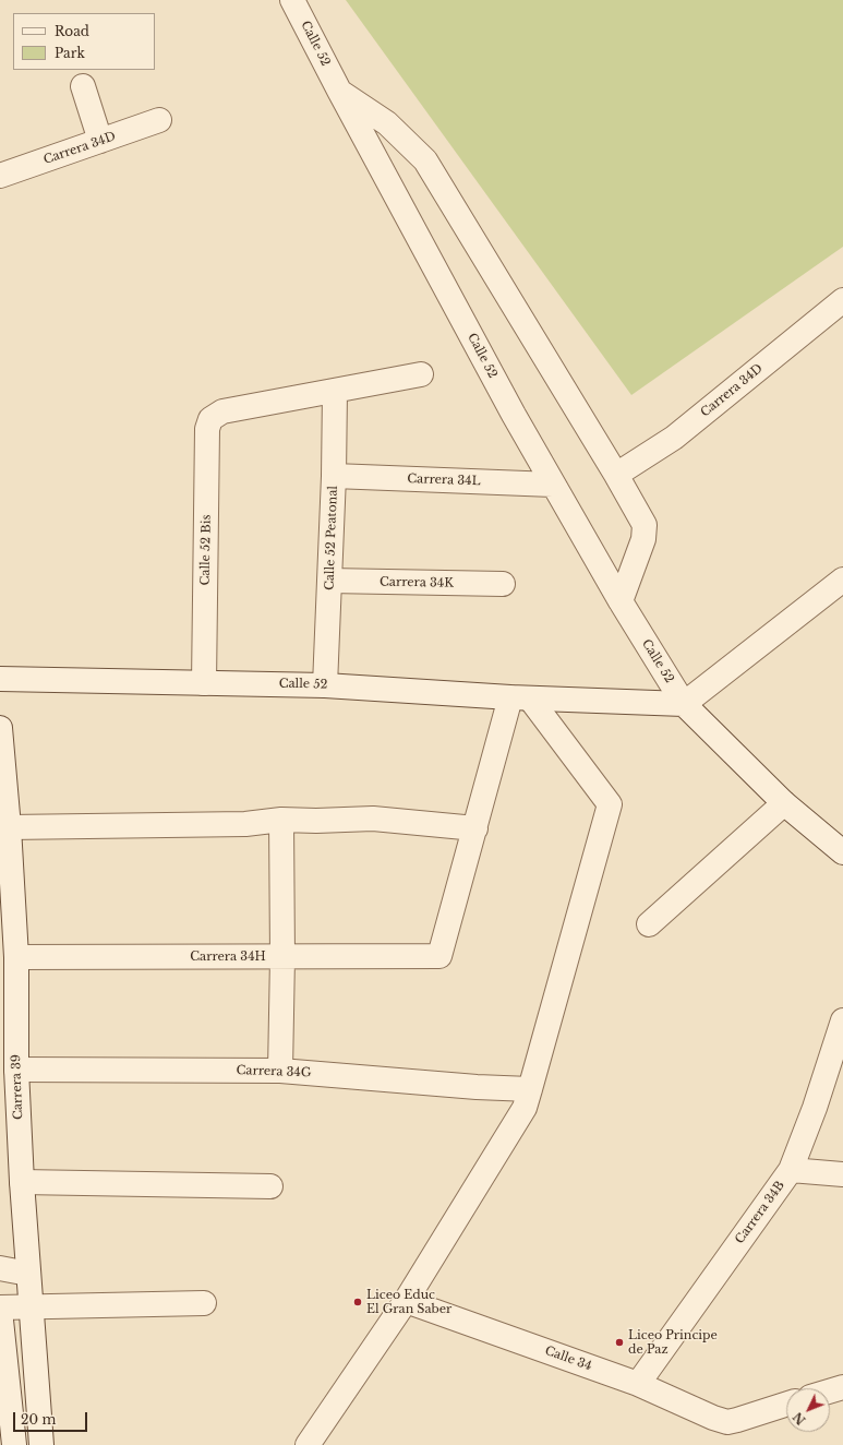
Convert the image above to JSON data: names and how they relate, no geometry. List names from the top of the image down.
{
  "streets": {
    "street": [
      "Calle 52",
      "Carrera 34D",
      "Carrera 34L",
      "Calle 52 Peatonal",
      "Calle 52 Bis",
      "Carrera 34K",
      "Carrera 34H",
      "Carrera 34G",
      "Carrera 39",
      "Carrera 34B",
      "Calle 34"
    ]
  },
  "crossings": [
    ["Calle 52", "Carrera 34L"],
    ["Calle 52", "Calle 52 Peatonal"],
    ["Calle 52", "Calle 52 Bis"],
    ["Carrera 34L", "Calle 52 Peatonal"],
    ["Calle 52 Peatonal", "Calle 52 Bis"],
    ["Calle 52 Peatonal", "Carrera 34K"],
    ["Carrera 34H", "Carrera 39"],
    ["Carrera 34G", "Carrera 39"],
    ["Carrera 34B", "Calle 34"]
  ],
  "places": ["Liceo Educ El Gran Saber", "Liceo Principe de Paz"],
  "legend": ["Road", "Park"],
  "scale_bar": "20 m",
  "north": "bottom left"
}
